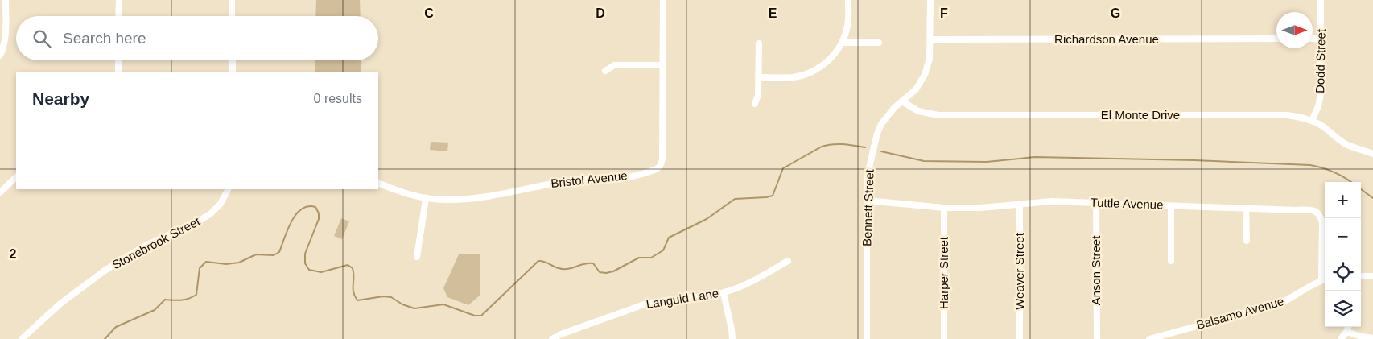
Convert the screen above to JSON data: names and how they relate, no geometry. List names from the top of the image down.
{
  "streets": {
    "street": [
      "Richardson Avenue",
      "Dodd Street",
      "El Monte Drive",
      "Bristol Avenue",
      "Tuttle Avenue",
      "Bennett Street",
      "Stonebrook Street",
      "Anson Street",
      "Weaver Street",
      "Harper Street",
      "Languid Lane",
      "Balsamo Avenue"
    ]
  },
  "crossings": [
    ["Richardson Avenue", "Bennett Street"],
    ["Dodd Street", "El Monte Drive"],
    ["El Monte Drive", "Bennett Street"],
    ["Tuttle Avenue", "Bennett Street"],
    ["Tuttle Avenue", "Anson Street"],
    ["Tuttle Avenue", "Weaver Street"],
    ["Tuttle Avenue", "Harper Street"],
    ["Tuttle Avenue", "Balsamo Avenue"]
  ],
  "north": "right",
  "page": {
    "search": "Search here",
    "heading": ["Nearby", "0 results"],
    "map_buttons": ["+", "−"]
  },
  "grid": {
    "columns": [
      "C",
      "D",
      "E",
      "F",
      "G"
    ],
    "rows": ["2"]
  }
}
